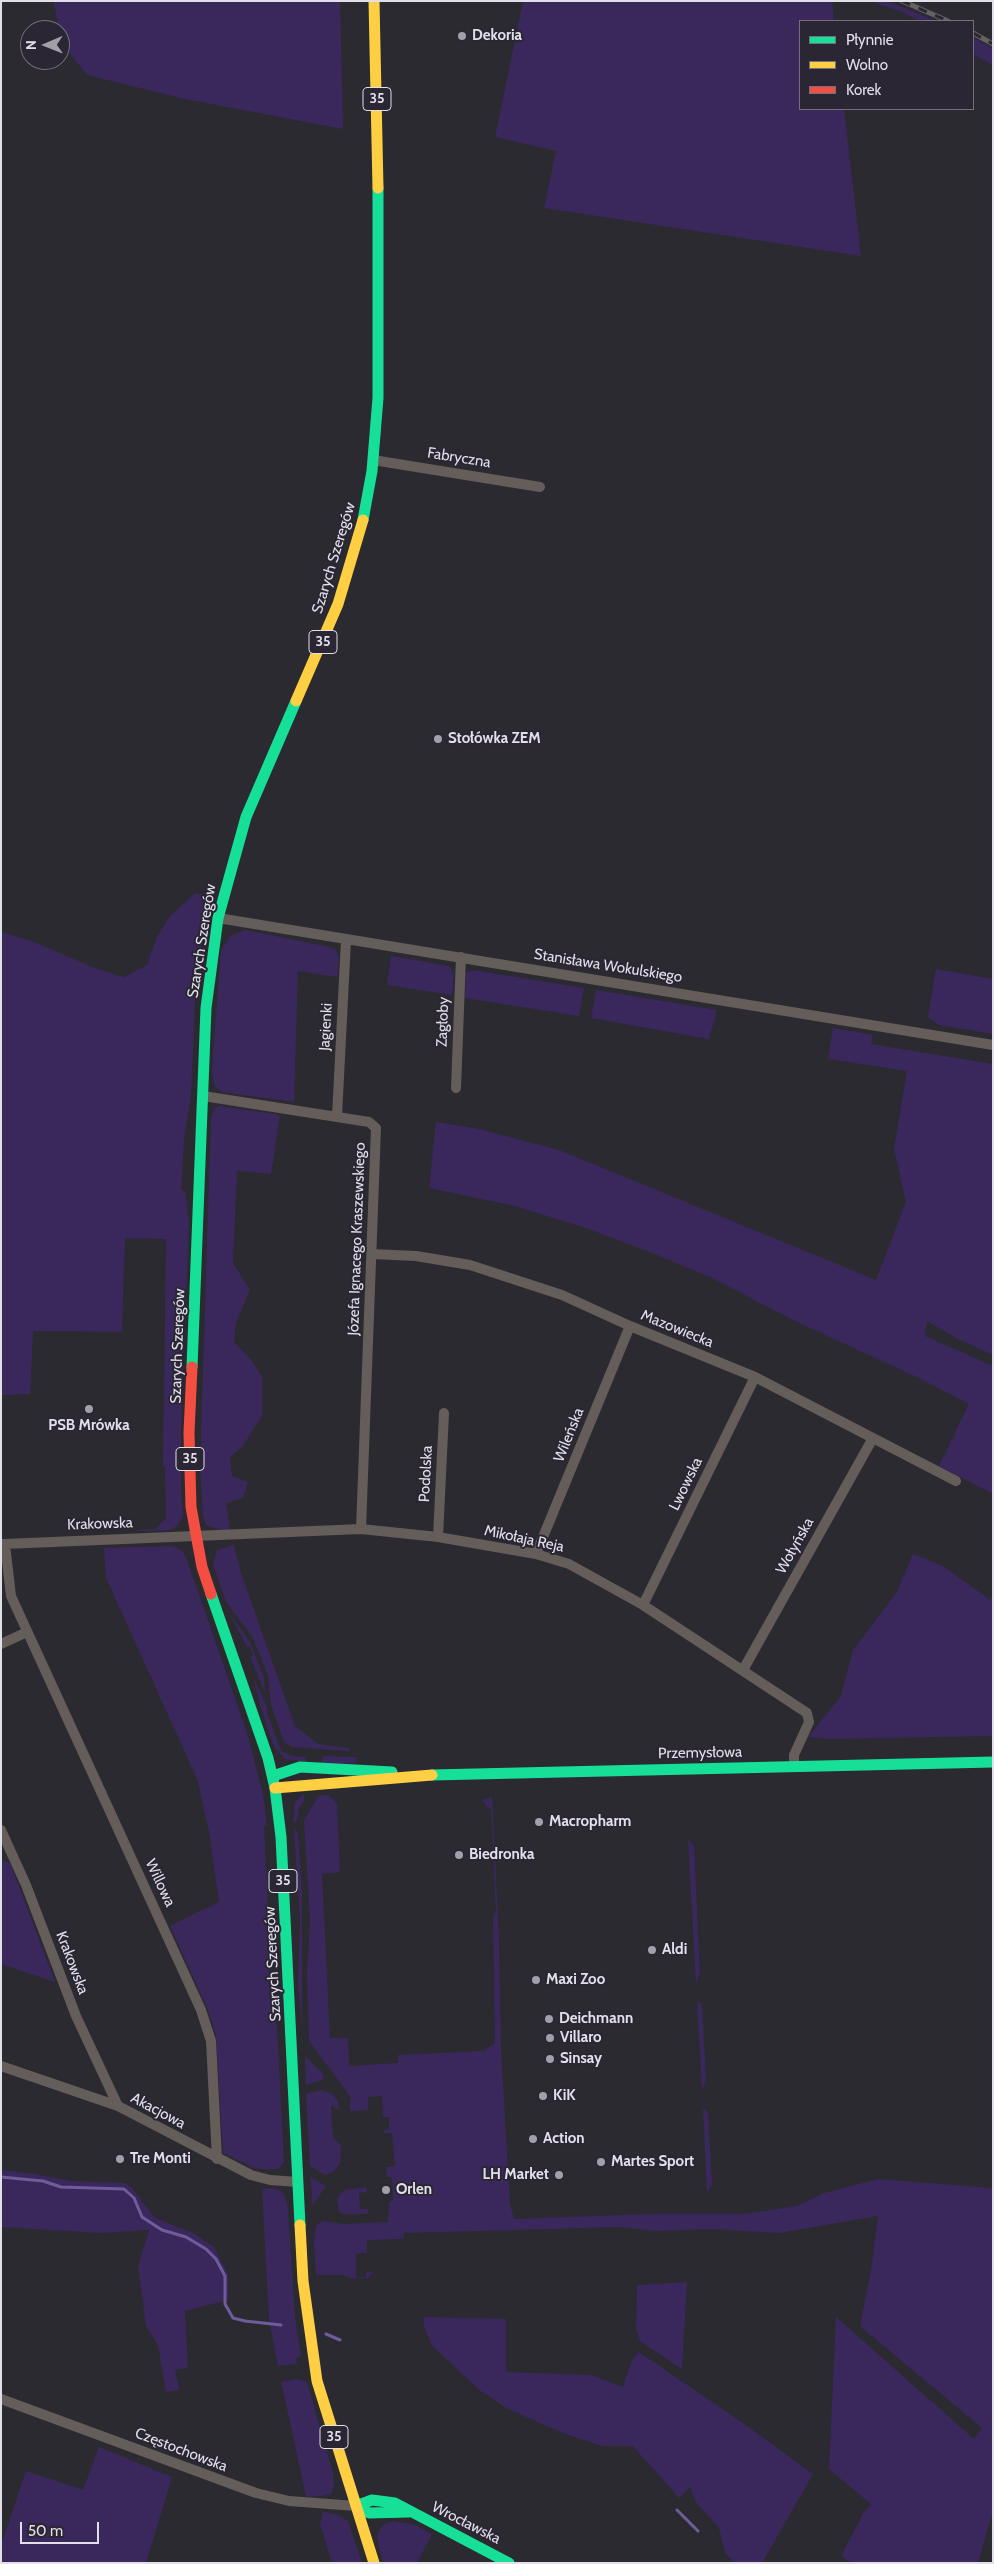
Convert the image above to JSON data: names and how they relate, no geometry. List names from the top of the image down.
{
  "streets": {
    "main road": [
      "35",
      "Szarych Szeregów",
      "Przemysłowa",
      "Wrocławska"
    ],
    "street": [
      "Fabryczna",
      "Stanisława Wokulskiego",
      "Zagłoby",
      "Jagienki",
      "Józefa Ignacego Kraszewskiego",
      "Mazowiecka",
      "Wileńska",
      "Podolska",
      "Lwowska",
      "Krakowska",
      "Mikołaja Reja",
      "Wołyńska",
      "Willowa",
      "Akacjowa",
      "Częstochowska"
    ]
  },
  "crossings": [
    ["35", "Szarych Szeregów"],
    ["35", "Częstochowska"],
    ["35", "Wrocławska"],
    ["Fabryczna", "Szarych Szeregów"],
    ["Szarych Szeregów", "Stanisława Wokulskiego"],
    ["Szarych Szeregów", "Józefa Ignacego Kraszewskiego"],
    ["Szarych Szeregów", "Krakowska"],
    ["Szarych Szeregów", "Mikołaja Reja"],
    ["Szarych Szeregów", "Przemysłowa"],
    ["Szarych Szeregów", "Akacjowa"],
    ["Szarych Szeregów", "Częstochowska"],
    ["Szarych Szeregów", "Wrocławska"],
    ["Stanisława Wokulskiego", "Zagłoby"],
    ["Stanisława Wokulskiego", "Jagienki"],
    ["Jagienki", "Józefa Ignacego Kraszewskiego"],
    ["Józefa Ignacego Kraszewskiego", "Mazowiecka"],
    ["Józefa Ignacego Kraszewskiego", "Mikołaja Reja"],
    ["Mazowiecka", "Wileńska"],
    ["Mazowiecka", "Lwowska"],
    ["Mazowiecka", "Wołyńska"],
    ["Wileńska", "Mikołaja Reja"],
    ["Podolska", "Mikołaja Reja"],
    ["Lwowska", "Mikołaja Reja"],
    ["Krakowska", "Mikołaja Reja"],
    ["Krakowska", "Willowa"],
    ["Krakowska", "Akacjowa"],
    ["Mikołaja Reja", "Wołyńska"],
    ["Mikołaja Reja", "Przemysłowa"],
    ["Willowa", "Akacjowa"],
    ["Częstochowska", "Wrocławska"]
  ],
  "places": [
    "Dekoria",
    "Stołówka ZEM",
    "PSB Mrówka",
    "Macropharm",
    "Biedronka",
    "Aldi",
    "Maxi Zoo",
    "Deichmann",
    "Villaro",
    "Sinsay",
    "KiK",
    "Action",
    "Tre Monti",
    "Martes Sport",
    "LH Market",
    "Orlen"
  ],
  "legend": ["Płynnie", "Wolno", "Korek"],
  "scale_bar": "50 m",
  "north": "left"
}
